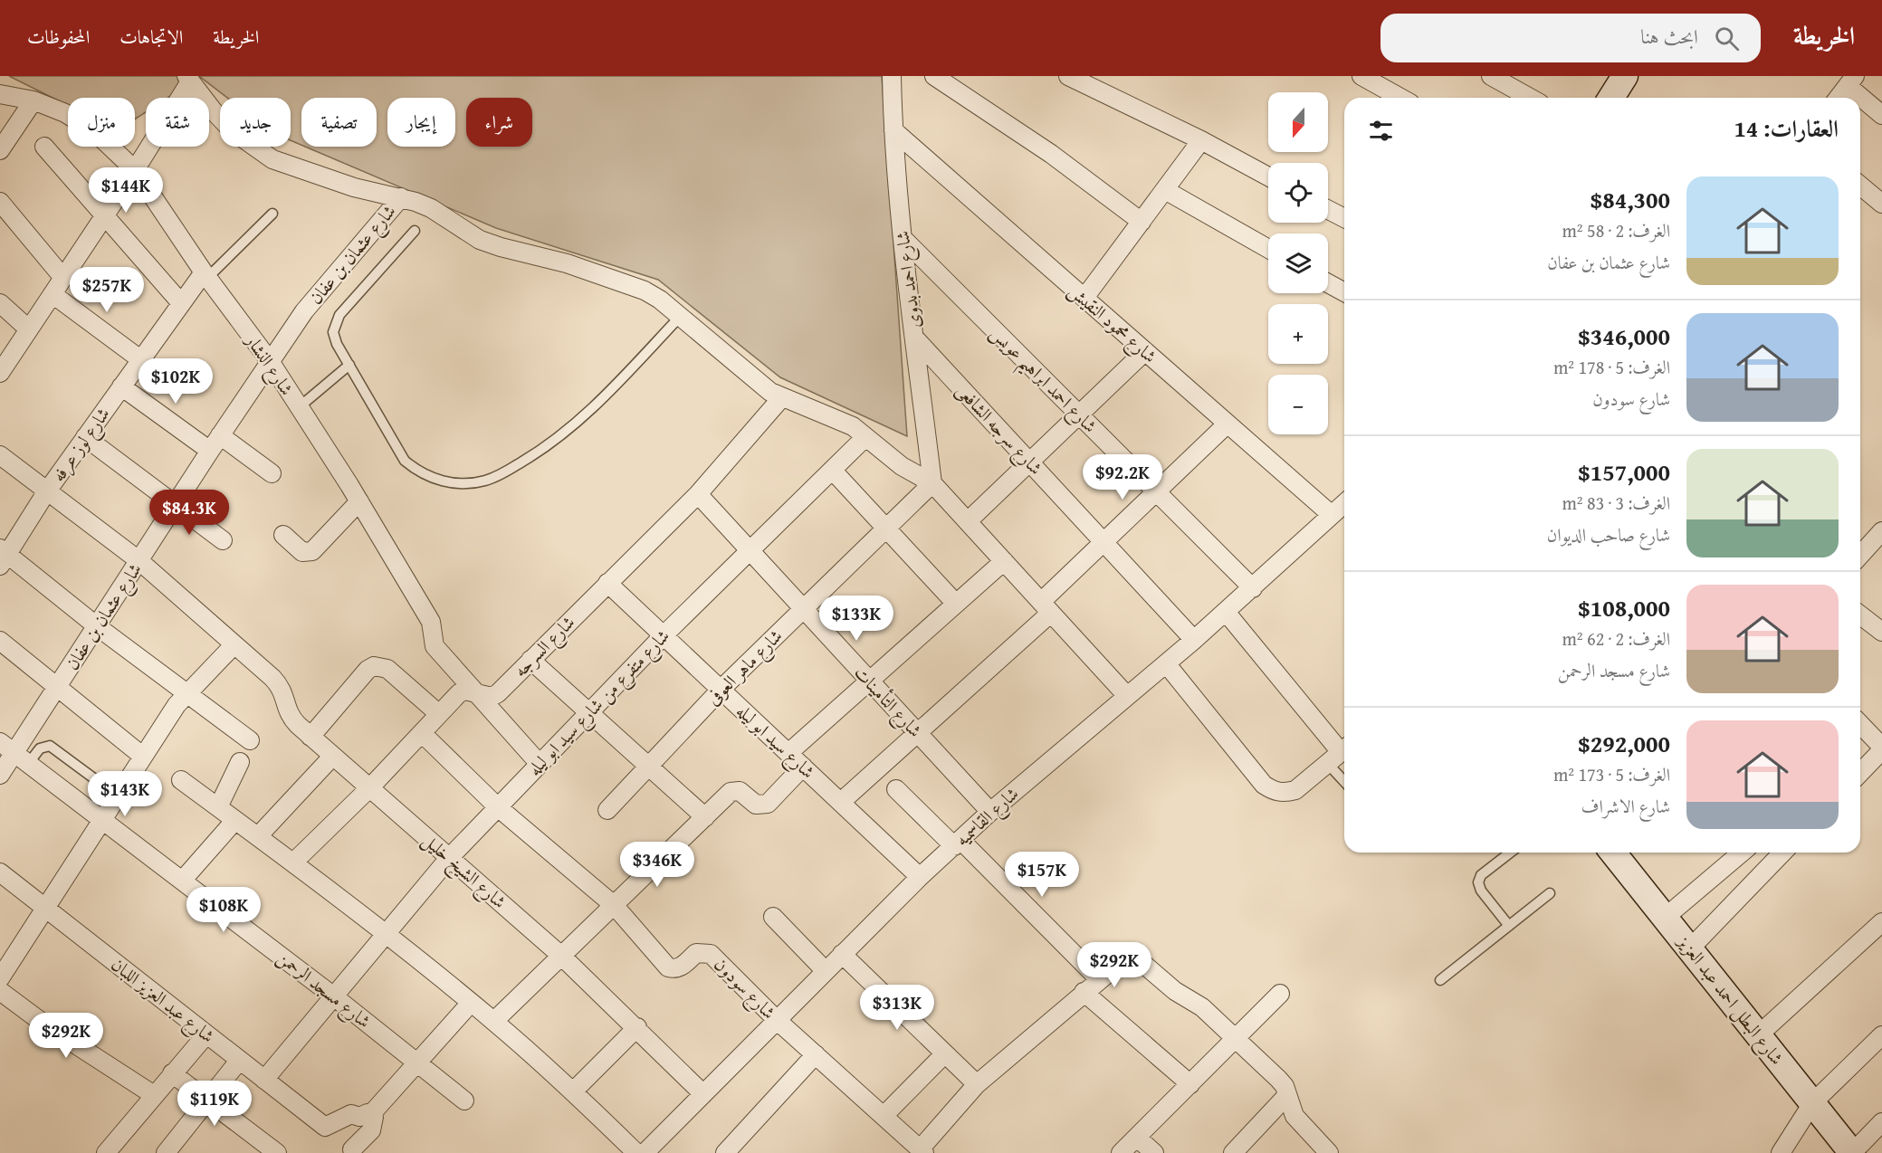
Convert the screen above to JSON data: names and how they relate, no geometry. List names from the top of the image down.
{
  "streets": {
    "main road": ["شارع البطل احمد عبد العزيز"],
    "street": [
      "شارع عثمان بن عفان",
      "شارع احمد بدوى",
      "شارع محمود النقيش",
      "شارع النشار",
      "شارع احمد ابراهيم عويس",
      "شارع سرجه الشافعى",
      "شارع لوز عرفه",
      "شارع السرجه",
      "شارع ماهر العوفى",
      "شارع التأمينات",
      "شارع متفرع من شارع سيد ابو ليله",
      "شارع سيد ابو ليله",
      "شارع القاسميه",
      "شارع الشيخ خليل",
      "شارع سودون",
      "شارع مسجد الرحمن",
      "شارع عبد العزيز اللبان"
    ]
  },
  "crossings": [
    ["شارع عثمان بن عفان", "شارع احمد بدوى"],
    ["شارع عثمان بن عفان", "شارع النشار"],
    ["شارع عثمان بن عفان", "شارع السرجه"],
    ["شارع عثمان بن عفان", "شارع ماهر العوفى"],
    ["شارع عثمان بن عفان", "شارع متفرع من شارع سيد ابو ليله"],
    ["شارع عثمان بن عفان", "شارع القاسميه"],
    ["شارع عثمان بن عفان", "شارع الشيخ خليل"],
    ["شارع عثمان بن عفان", "شارع مسجد الرحمن"],
    ["شارع احمد بدوى", "شارع محمود النقيش"],
    ["شارع احمد بدوى", "شارع احمد ابراهيم عويس"],
    ["شارع احمد بدوى", "شارع سرجه الشافعى"],
    ["شارع احمد بدوى", "شارع ماهر العوفى"],
    ["شارع محمود النقيش", "شارع القاسميه"],
    ["شارع النشار", "شارع لوز عرفه"],
    ["شارع النشار", "شارع السرجه"],
    ["شارع النشار", "شارع متفرع من شارع سيد ابو ليله"],
    ["شارع احمد ابراهيم عويس", "شارع القاسميه"],
    ["شارع سرجه الشافعى", "شارع القاسميه"],
    ["شارع لوز عرفه", "شارع الشيخ خليل"],
    ["شارع السرجه", "شارع التأمينات"],
    ["شارع السرجه", "شارع سيد ابو ليله"],
    ["شارع السرجه", "شارع الشيخ خليل"],
    ["شارع السرجه", "شارع سودون"],
    ["شارع ماهر العوفى", "شارع التأمينات"],
    ["شارع ماهر العوفى", "شارع سيد ابو ليله"],
    ["شارع التأمينات", "شارع متفرع من شارع سيد ابو ليله"],
    ["شارع التأمينات", "شارع القاسميه"],
    ["شارع متفرع من شارع سيد ابو ليله", "شارع سيد ابو ليله"],
    ["شارع متفرع من شارع سيد ابو ليله", "شارع الشيخ خليل"],
    ["شارع متفرع من شارع سيد ابو ليله", "شارع سودون"],
    ["شارع متفرع من شارع سيد ابو ليله", "شارع مسجد الرحمن"],
    ["شارع متفرع من شارع سيد ابو ليله", "شارع عبد العزيز اللبان"],
    ["شارع سيد ابو ليله", "شارع القاسميه"],
    ["شارع القاسميه", "شارع الشيخ خليل"],
    ["شارع القاسميه", "شارع سودون"]
  ],
  "north": "bottom",
  "page": {
    "header": "الخريطة",
    "search": "ابحث هنا",
    "nav": ["الخريطة", "الاتجاهات", "المحفوظات"],
    "map_buttons": ["+", "−"],
    "chip": [
      "شراء",
      "إيجار",
      "تصفية",
      "جديد",
      "شقة",
      "منزل"
    ],
    "heading": "العقارات: 14",
    "list": [
      {
        "name": "$84,300",
        "note": "الغرف: 2 · 58 m² · شارع عثمان بن عفان"
      },
      {
        "name": "$346,000",
        "note": "الغرف: 5 · 178 m² · شارع سودون"
      },
      {
        "name": "$157,000",
        "note": "الغرف: 3 · 83 m² · شارع صاحب الديوان"
      },
      {
        "name": "$108,000",
        "note": "الغرف: 2 · 62 m² · شارع مسجد الرحمن"
      },
      {
        "name": "$292,000",
        "note": "الغرف: 5 · 173 m² · شارع الاشراف"
      }
    ],
    "price": [
      "$144K",
      "$257K",
      "$102K",
      "$92.2K",
      "$84.3K",
      "$133K",
      "$143K",
      "$346K",
      "$157K",
      "$108K",
      "$292K",
      "$313K",
      "$292K",
      "$119K"
    ]
  }
}
